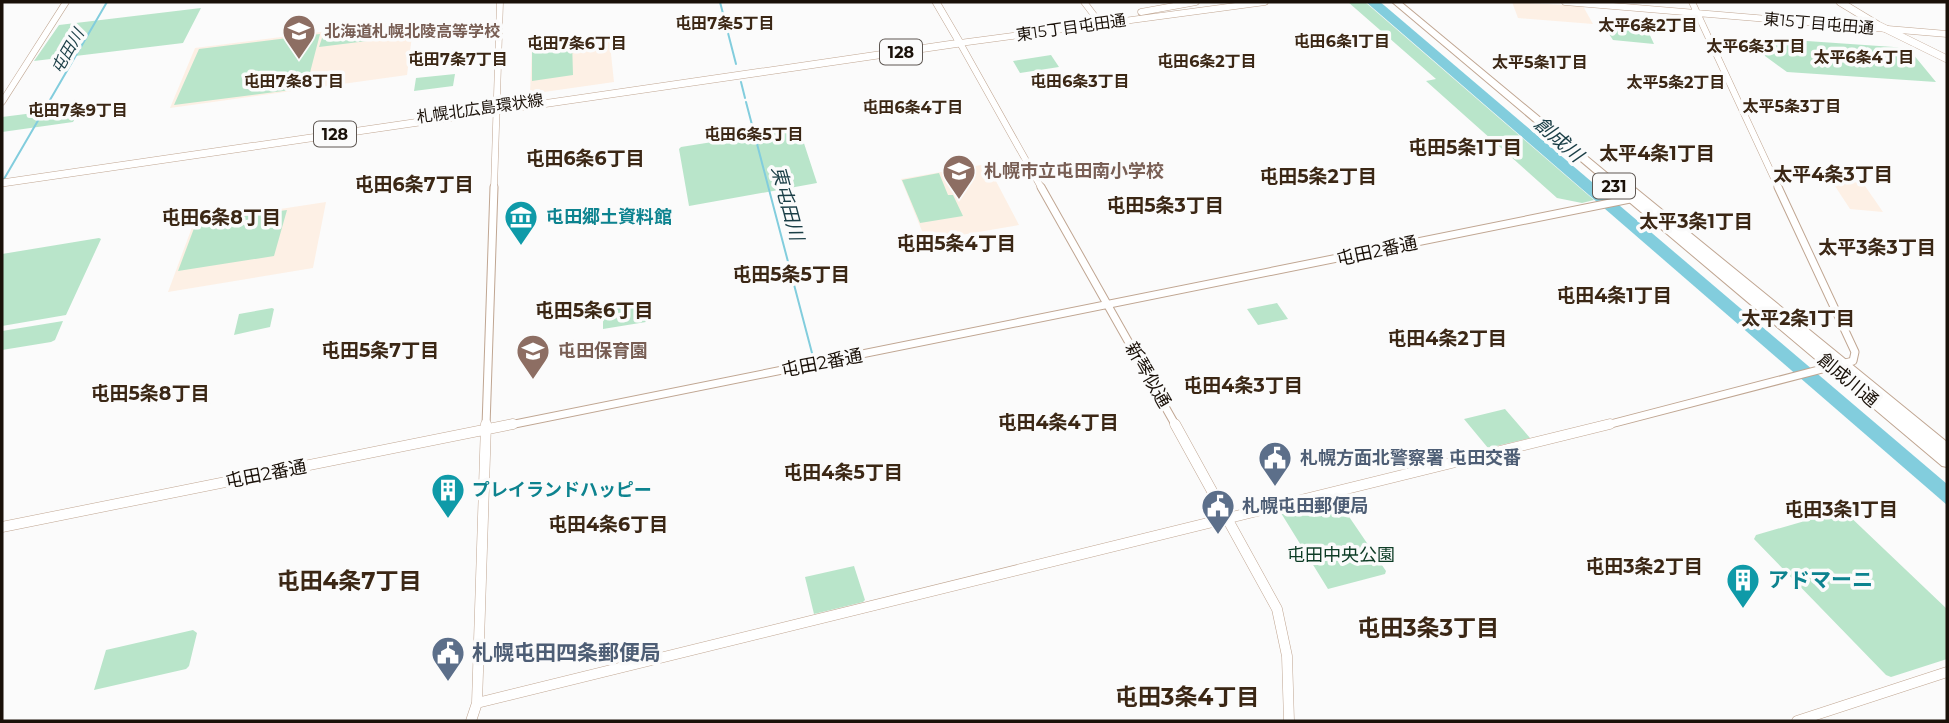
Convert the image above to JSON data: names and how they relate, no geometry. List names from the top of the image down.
{
  "streets": {
    "highway": ["231", "創成川通"],
    "main road": ["128", "札幌北広島環状線"],
    "street": ["東15丁目屯田通", "屯田2番通", "新琴似通"]
  },
  "crossings": [
    ["東15丁目屯田通", "札幌北広島環状線"],
    ["東15丁目屯田通", "新琴似通"],
    ["札幌北広島環状線", "新琴似通"],
    ["屯田2番通", "新琴似通"],
    ["屯田2番通", "創成川通"]
  ],
  "districts": [
    "屯田7条5丁目",
    "太平6条2丁目",
    "屯田6条1丁目",
    "屯田7条6丁目",
    "太平6条3丁目",
    "太平6条4丁目",
    "屯田7条7丁目",
    "屯田6条2丁目",
    "太平5条1丁目",
    "屯田7条8丁目",
    "屯田6条3丁目",
    "太平5条2丁目",
    "太平5条3丁目",
    "屯田6条4丁目",
    "屯田7条9丁目",
    "屯田6条5丁目",
    "屯田5条1丁目",
    "太平4条1丁目",
    "屯田6条6丁目",
    "太平4条3丁目",
    "屯田5条2丁目",
    "屯田6条7丁目",
    "屯田5条3丁目",
    "屯田6条8丁目",
    "太平3条1丁目",
    "屯田5条4丁目",
    "太平3条3丁目",
    "屯田5条5丁目",
    "屯田4条1丁目",
    "屯田5条6丁目",
    "太平2条1丁目",
    "屯田4条2丁目",
    "屯田5条7丁目",
    "屯田4条3丁目",
    "屯田5条8丁目",
    "屯田4条4丁目",
    "屯田4条5丁目",
    "屯田3条1丁目",
    "屯田4条6丁目",
    "屯田3条2丁目",
    "屯田4条7丁目",
    "屯田3条3丁目",
    "屯田3条4丁目"
  ],
  "water": ["屯田川", "創成川", "東屯田川"],
  "parks": ["屯田中央公園"],
  "places": {
    "school or university": ["北海道札幌北陵高等学校", "札幌市立屯田南小学校", "屯田保育園"],
    "museum": ["屯田郷土資料館"],
    "public building": ["札幌方面北警察署 屯田交番", "札幌屯田郵便局", "札幌屯田四条郵便局"],
    "building": ["プレイランドハッピー", "アドマーニ"]
  }
}
